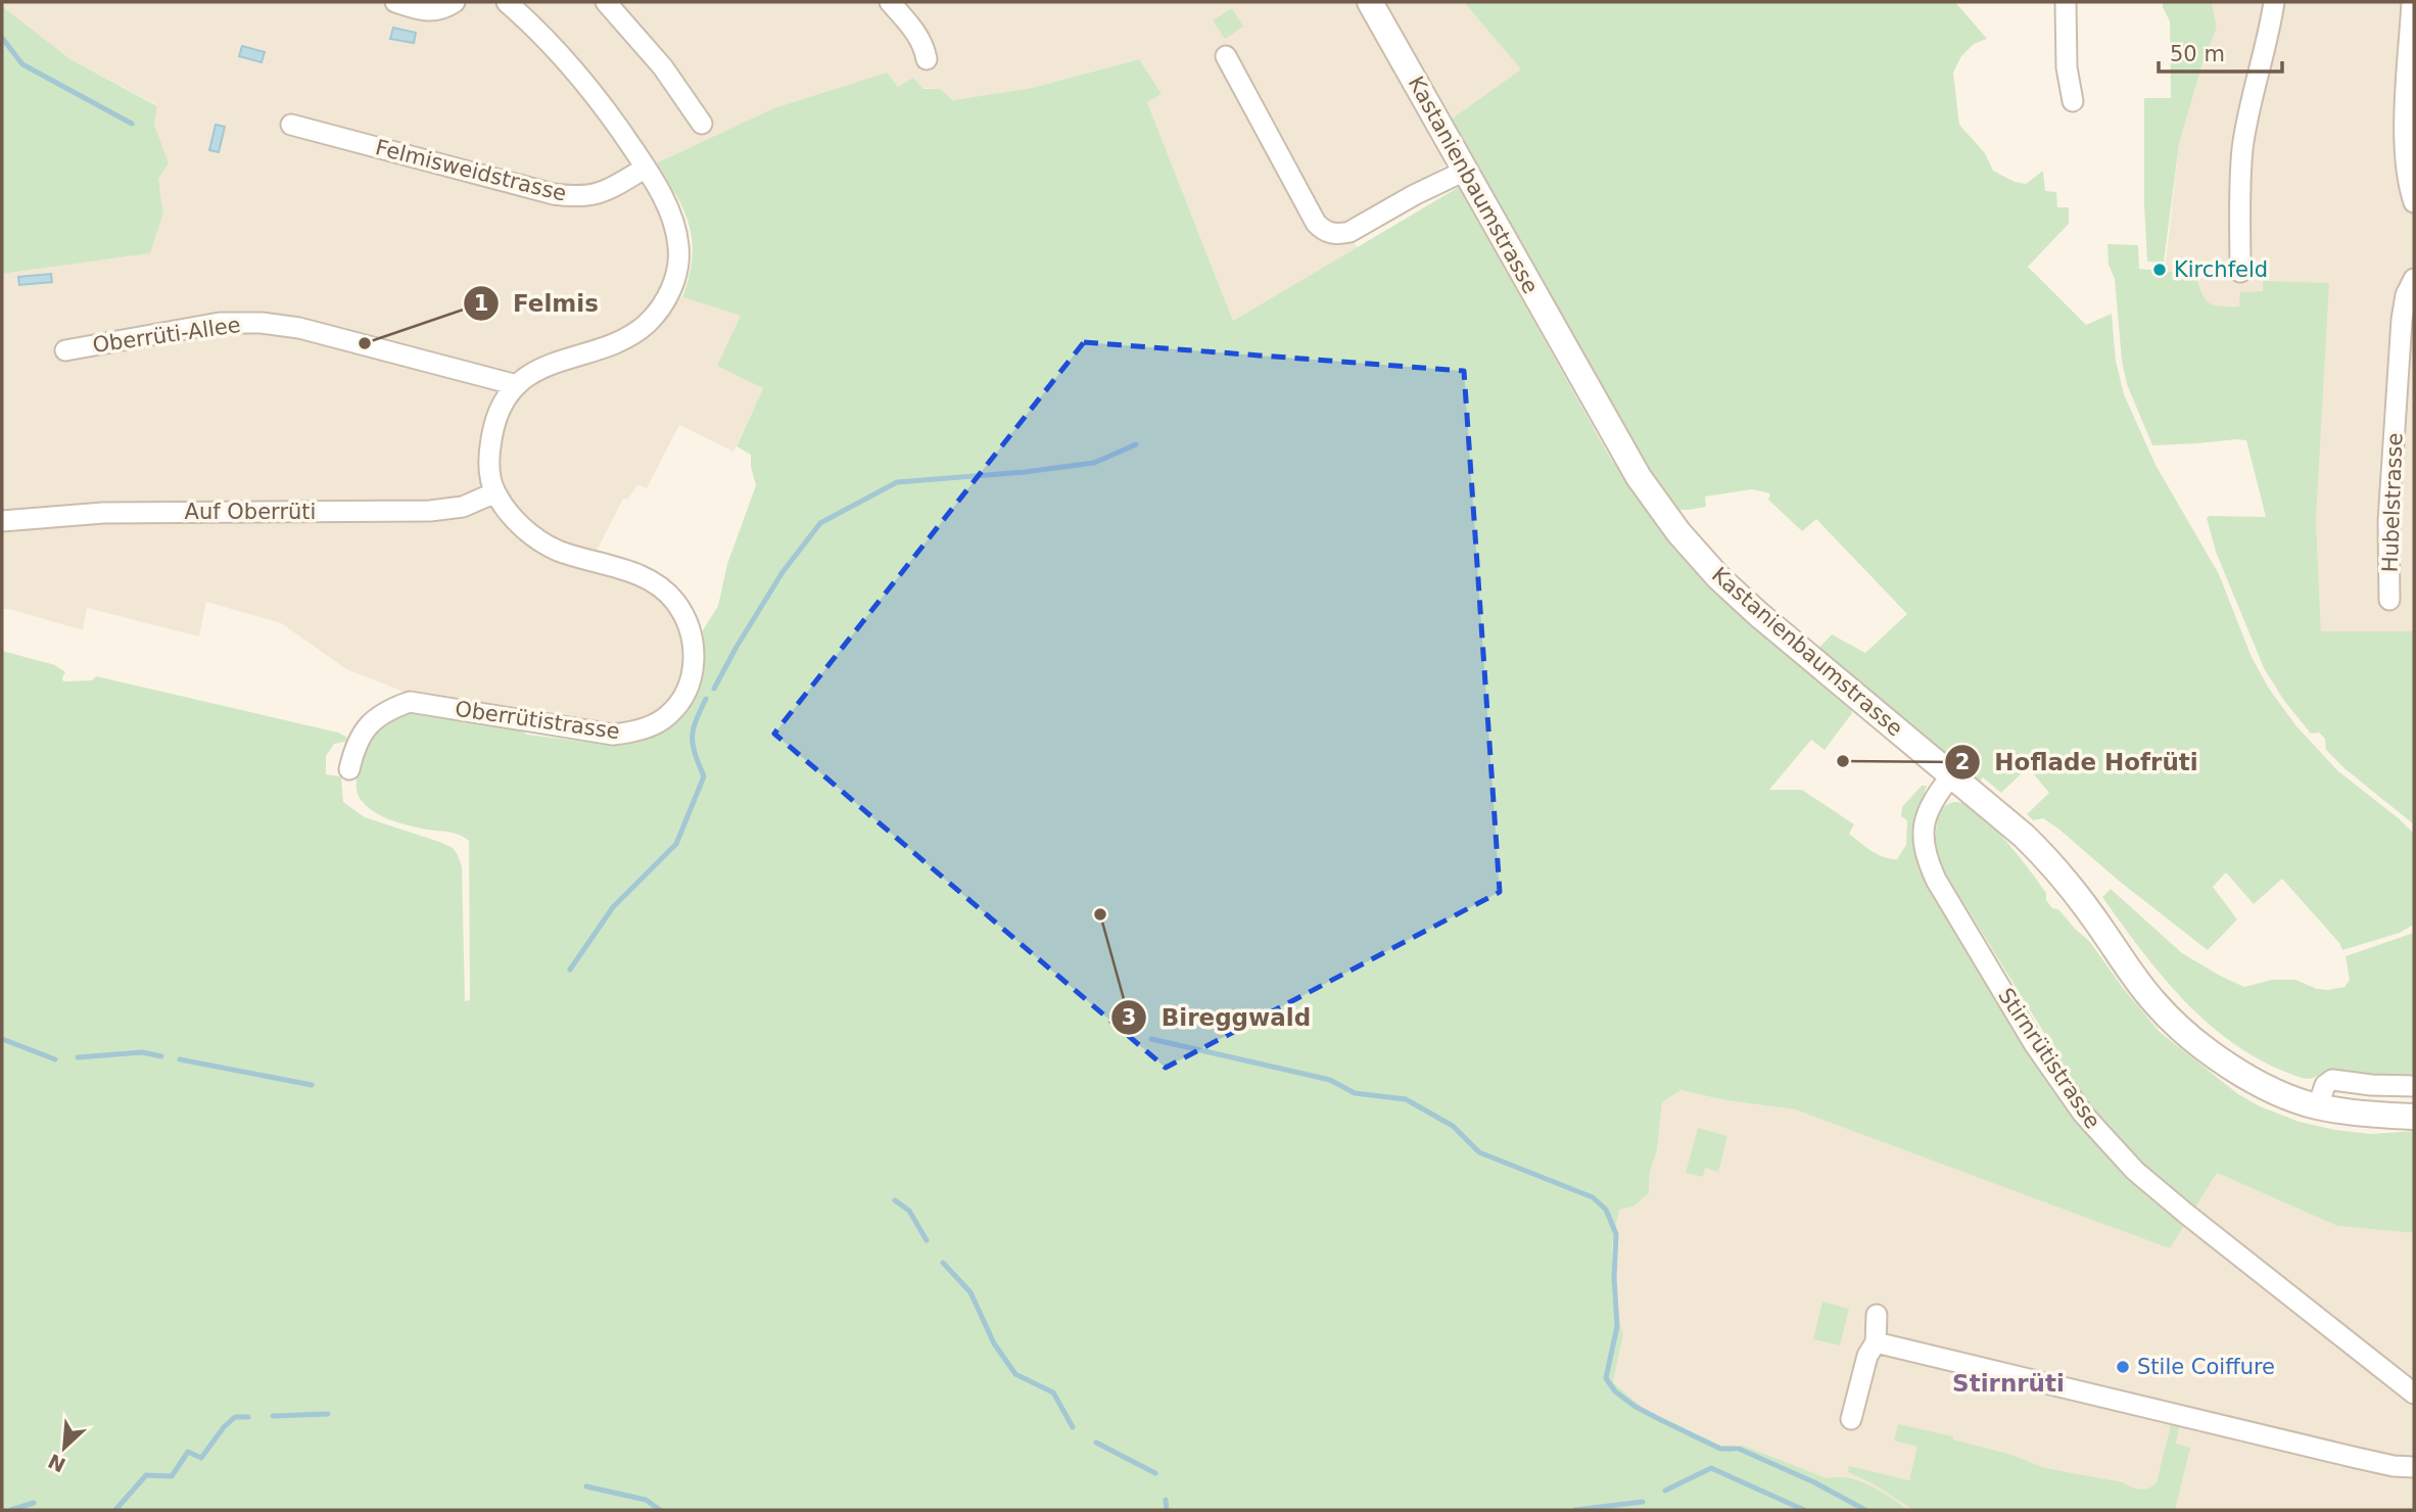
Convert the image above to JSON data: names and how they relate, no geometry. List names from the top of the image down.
{
  "streets": {
    "street": [
      "Felmisweidstrasse",
      "Kastanienbaumstrasse",
      "Oberrüti-Allee",
      "Hubelstrasse",
      "Auf Oberrüti",
      "Oberrütistrasse",
      "Stirnrütistrasse"
    ]
  },
  "crossings": [
    ["Felmisweidstrasse", "Oberrütistrasse"],
    ["Kastanienbaumstrasse", "Stirnrütistrasse"],
    ["Oberrüti-Allee", "Oberrütistrasse"],
    ["Auf Oberrüti", "Oberrütistrasse"]
  ],
  "districts": ["Stirnrüti"],
  "places": [
    "Kirchfeld",
    "Felmis",
    "Hoflade Hofrüti",
    "Bireggwald",
    "Stile Coiffure"
  ],
  "scale_bar": "50 m",
  "north": "bottom left"
}
